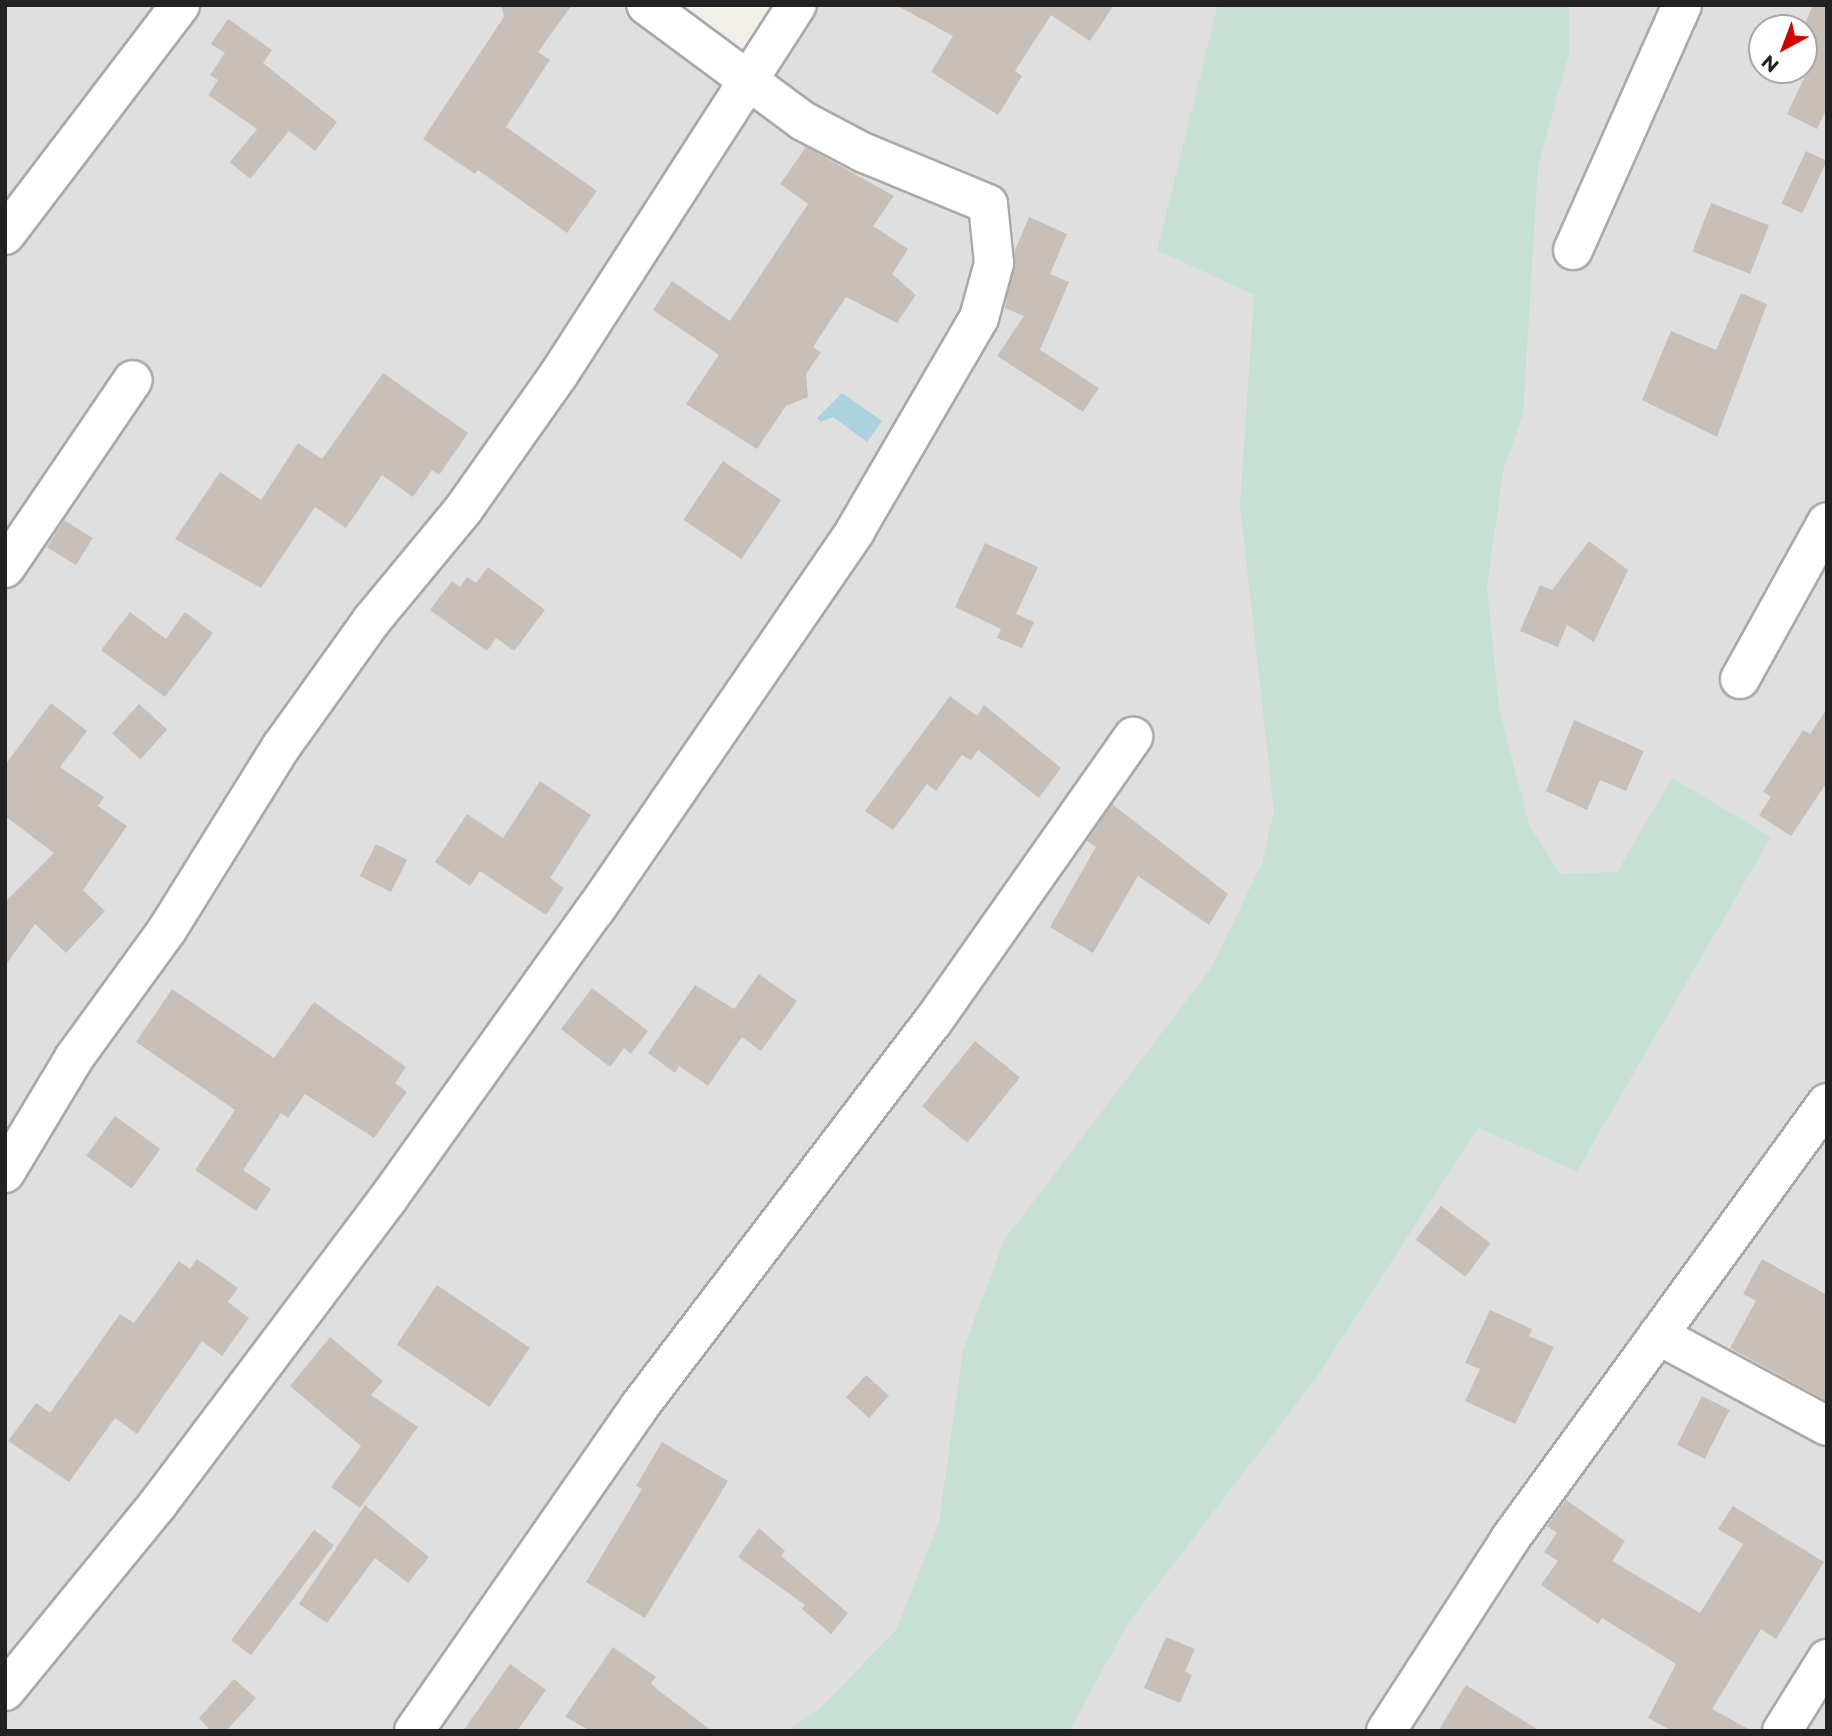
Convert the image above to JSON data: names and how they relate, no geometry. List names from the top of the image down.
{
  "north": "bottom left"
}
